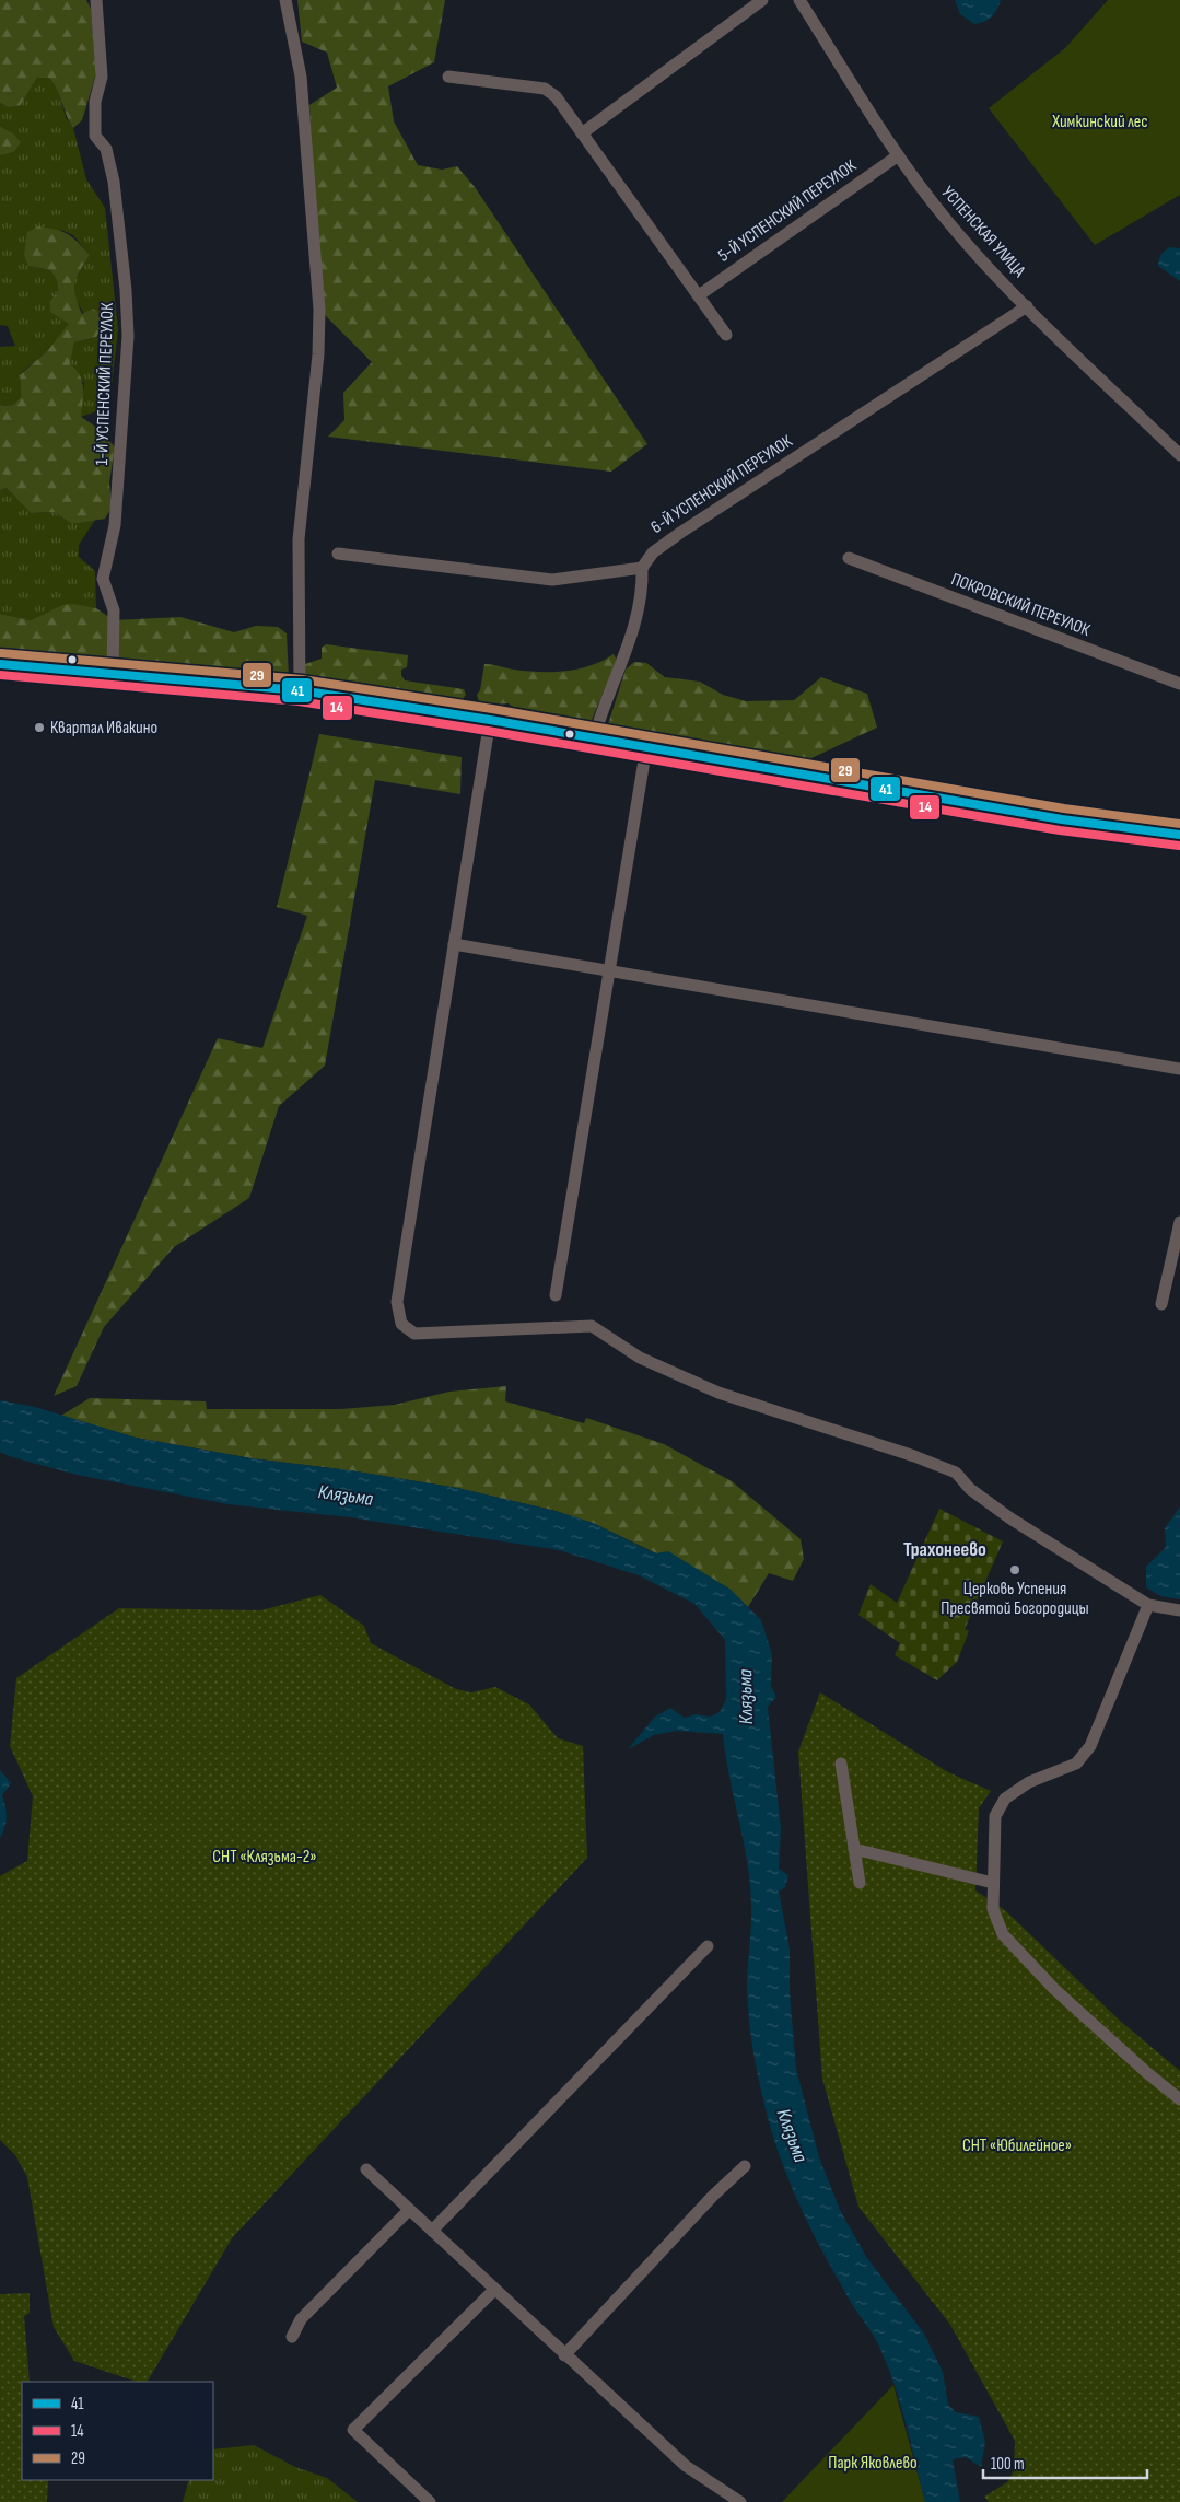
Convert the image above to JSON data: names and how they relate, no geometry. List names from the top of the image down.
{
  "streets": {
    "street": [
      "5-Й УСПЕНСКИЙ ПЕРЕУЛОК",
      "УСПЕНСКАЯ УЛИЦА",
      "1-Й УСПЕНСКИЙ ПЕРЕУЛОК",
      "6-Й УСПЕНСКИЙ ПЕРЕУЛОК",
      "ПОКРОВСКИЙ ПЕРЕУЛОК"
    ]
  },
  "crossings": [
    ["5-Й УСПЕНСКИЙ ПЕРЕУЛОК", "УСПЕНСКАЯ УЛИЦА"],
    ["УСПЕНСКАЯ УЛИЦА", "6-Й УСПЕНСКИЙ ПЕРЕУЛОК"]
  ],
  "districts": ["Трахонеево"],
  "water": ["Клязьма"],
  "parks": [
    "Химкинский лес",
    "СНТ «Клязьма-2»",
    "СНТ «Юбилейное»",
    "Парк Яковлево"
  ],
  "places": ["Квартал Ивакино", "Церковь Успения Пресвятой Богородицы"],
  "lines": ["transit line 29", "transit line 41", "transit line 14"],
  "legend": ["41", "14", "29"],
  "scale_bar": "100 m"
}
